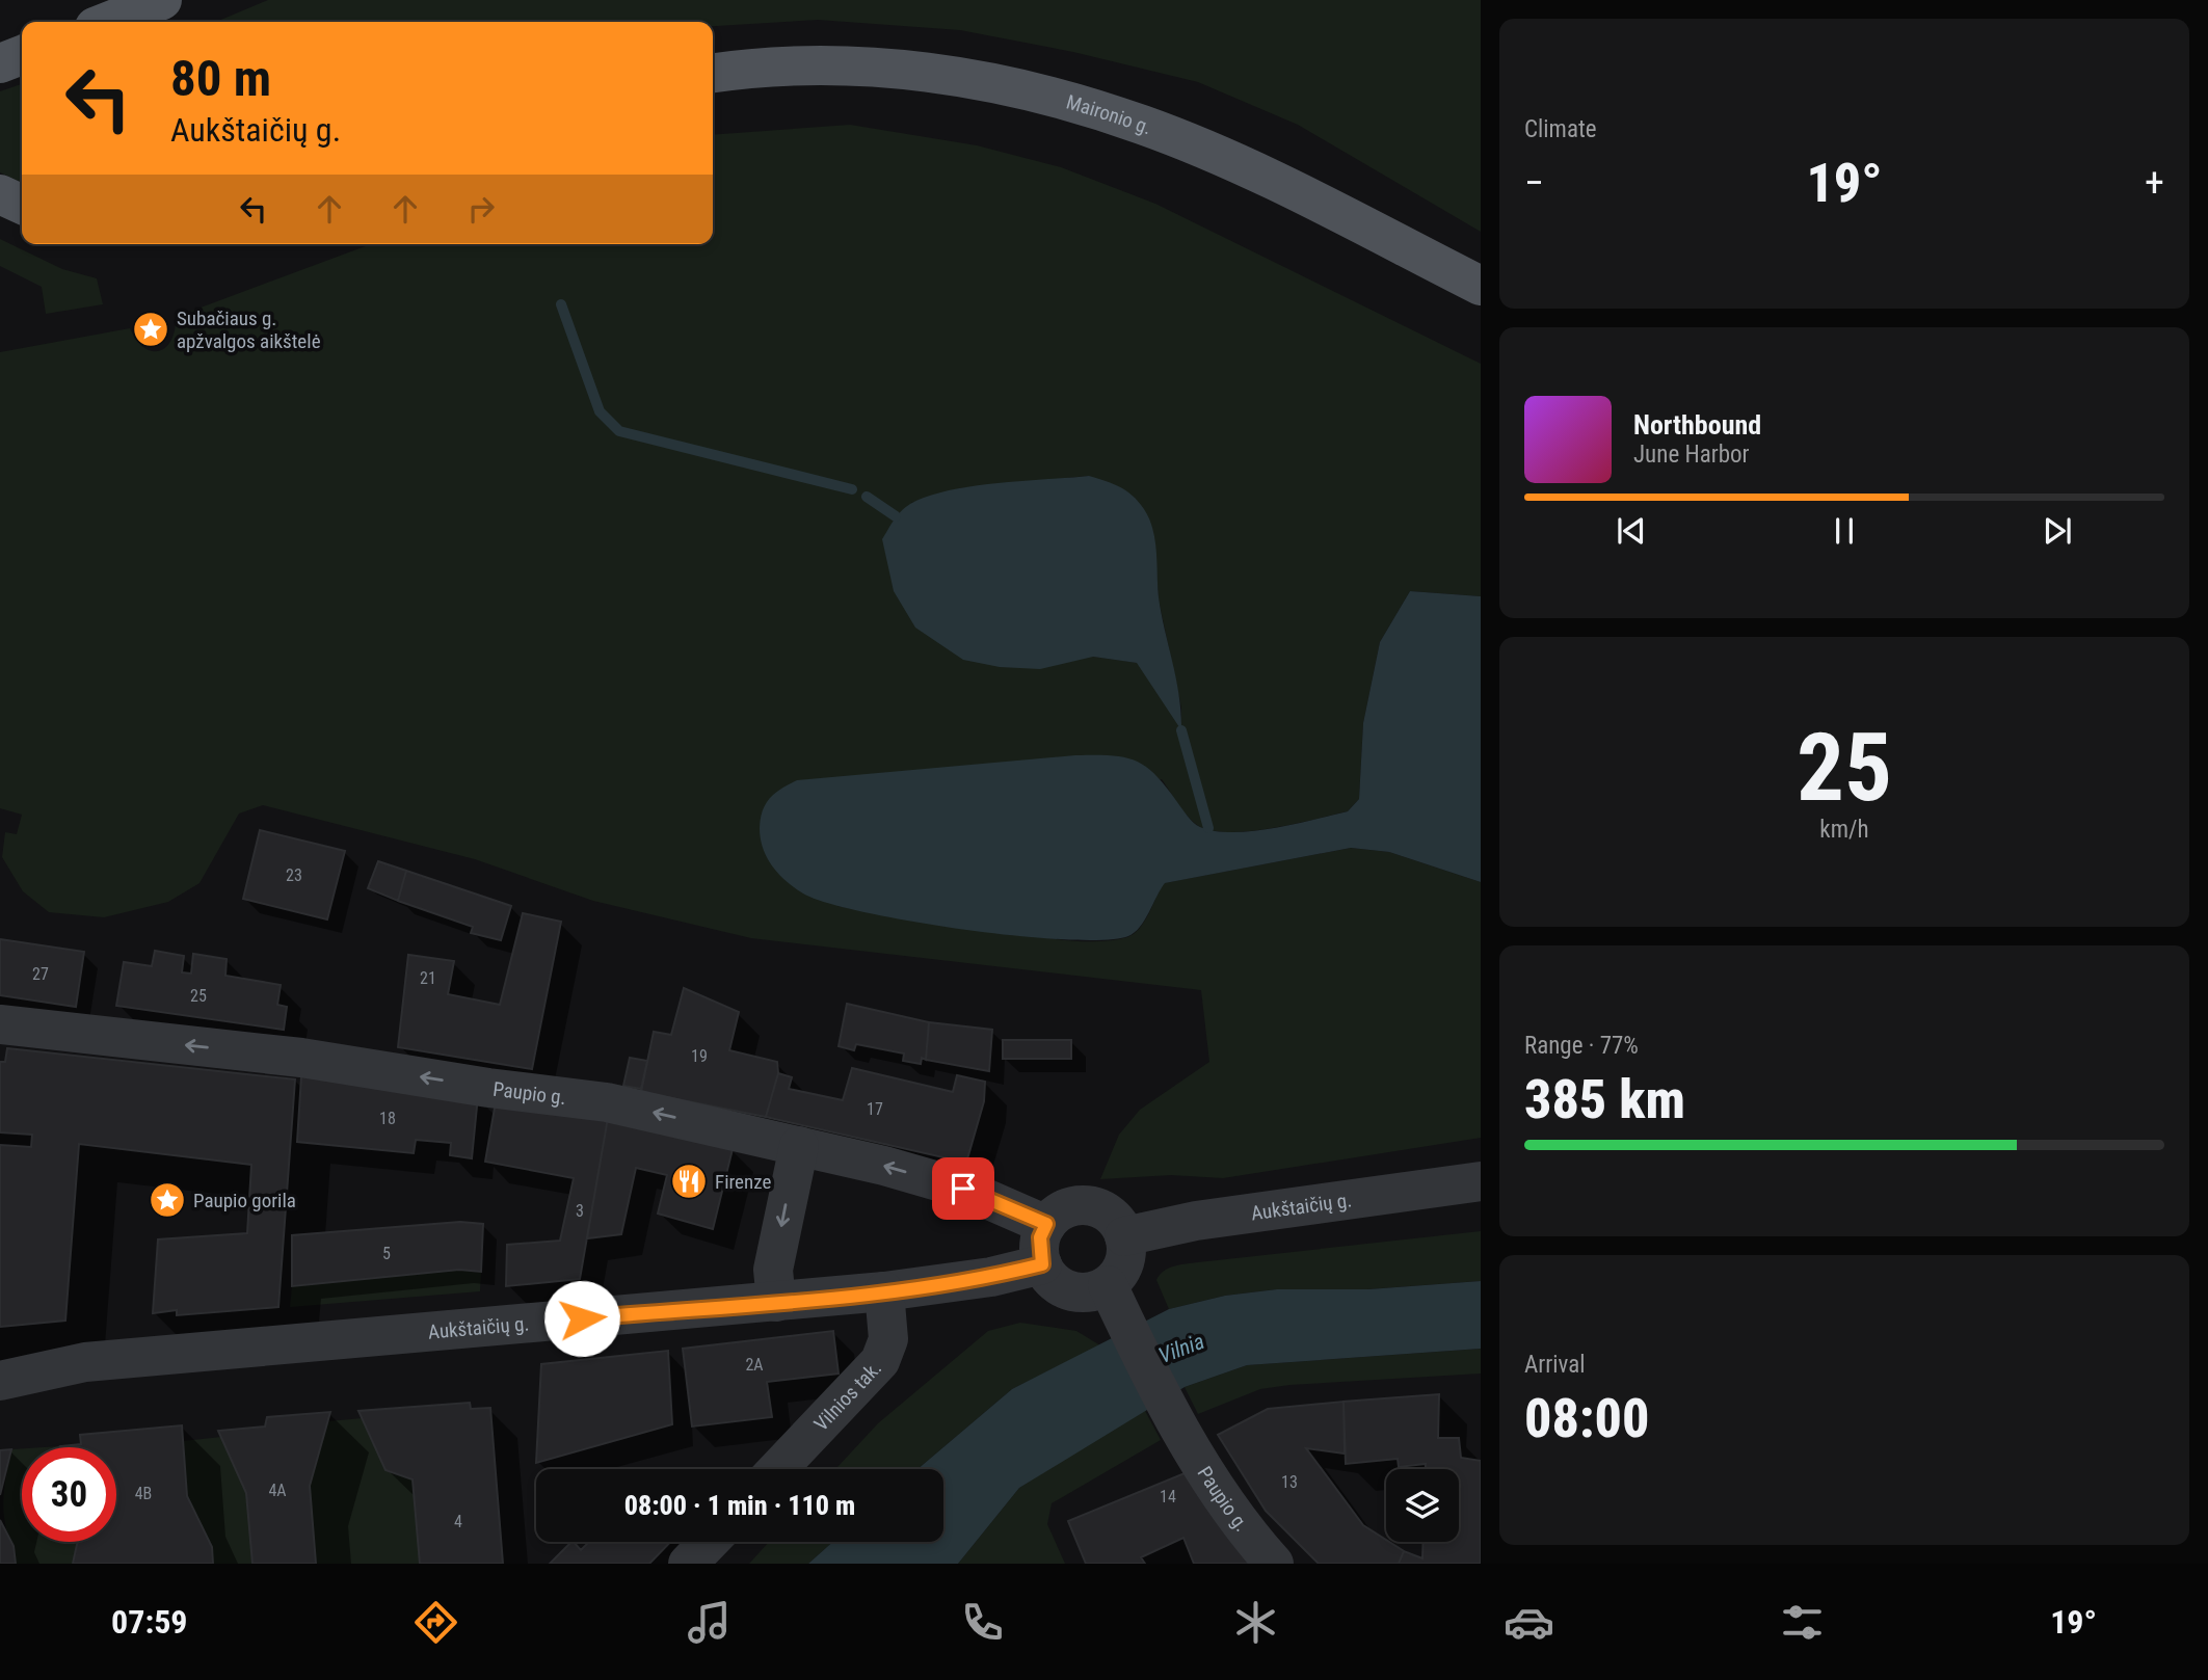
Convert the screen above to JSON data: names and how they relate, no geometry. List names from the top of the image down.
{
  "streets": {
    "main road": ["Maironio g."],
    "street": ["Paupio g.", "Aukštaičių g.", "Vilnios tak."]
  },
  "crossings": [
    ["Paupio g.", "Aukštaičių g."],
    ["Aukštaičių g.", "Vilnios tak."]
  ],
  "one_way": ["Paupio g."],
  "water": ["Vilnia"],
  "places": {
    "place": ["Subačiaus g. apžvalgos aikštelė", "Paupio gorila"],
    "restaurant": ["Firenze"]
  },
  "house_numbers": [
    "23",
    "27",
    "21",
    "25",
    "19",
    "17",
    "18",
    "3",
    "5",
    "2A",
    "13",
    "4A",
    "4B",
    "14",
    "4"
  ],
  "page": {
    "tile": [
      "Climate",
      ["25", "km/h"],
      ["Range · 77%", "385 km"],
      ["Arrival", "08:00"]
    ],
    "turn": ["80 m", "Aukštaičių g."],
    "heat": ["−", "19°", "+"],
    "song": ["Northbound", "June Harbor"],
    "limit": "30",
    "trip": "08:00 · 1 min · 110 m",
    "tabs": ["07:59", "19°"]
  }
}
